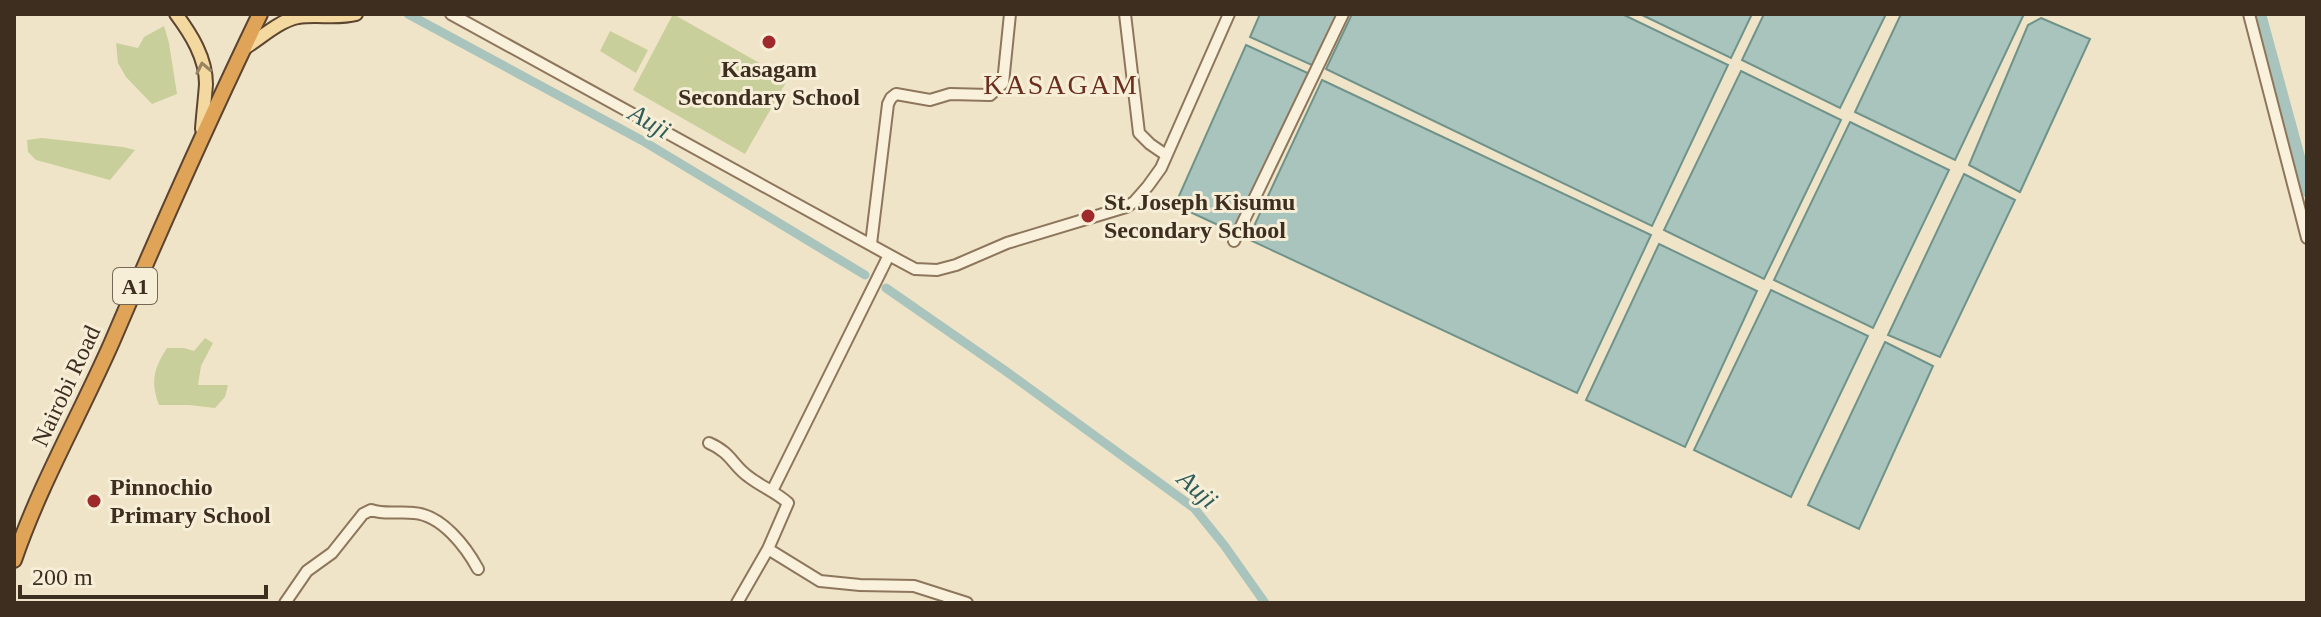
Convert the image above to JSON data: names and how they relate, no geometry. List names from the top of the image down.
{
  "streets": {
    "highway": ["A1", "Nairobi Road"]
  },
  "districts": ["KASAGAM"],
  "water": ["Auji"],
  "places": ["Kasagam Secondary School", "St. Joseph Kisumu Secondary School", "Pinnochio Primary School"],
  "scale_bar": "200 m"
}
